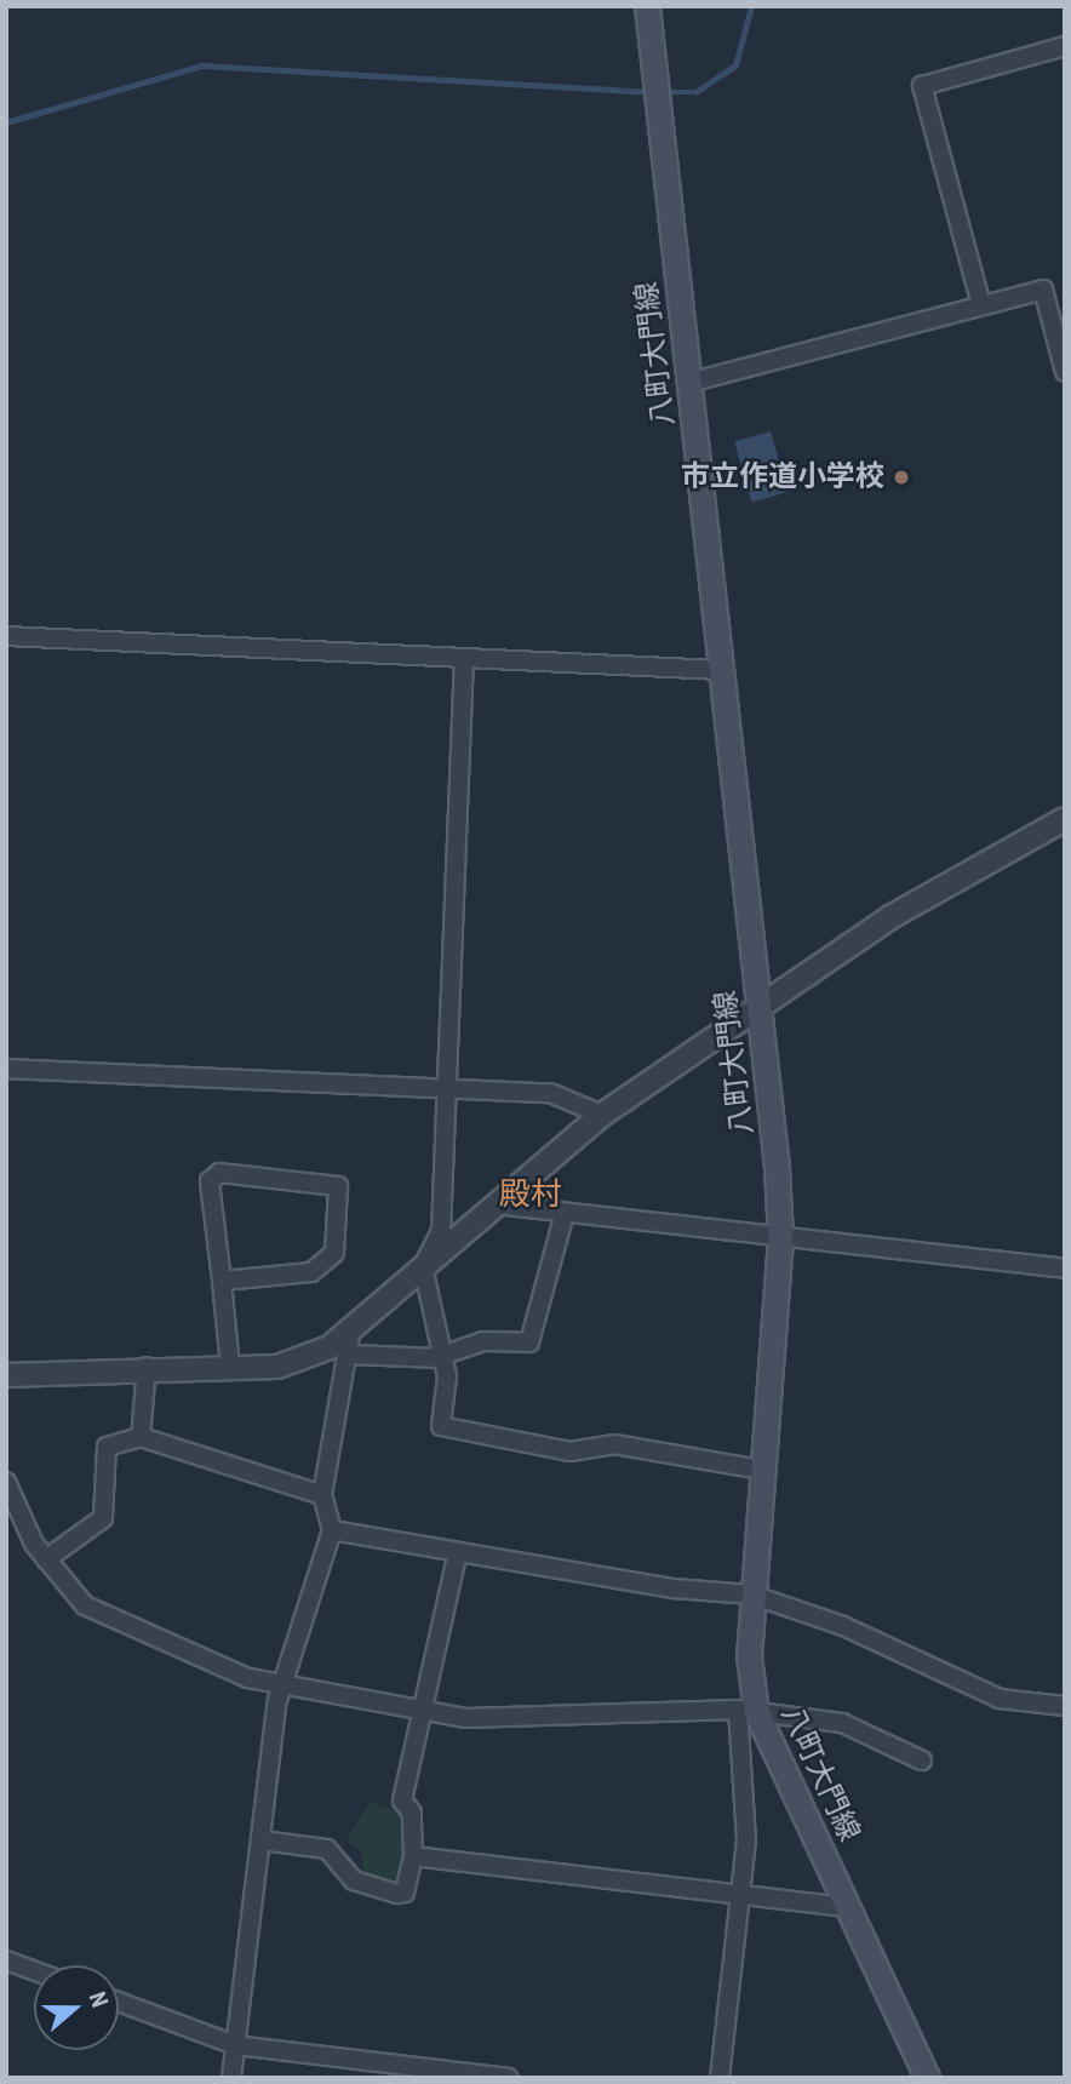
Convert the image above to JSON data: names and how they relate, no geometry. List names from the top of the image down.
{
  "streets": {
    "main road": ["八町大門線"]
  },
  "districts": ["殿村"],
  "places": ["市立作道小学校"],
  "north": "right"
}
